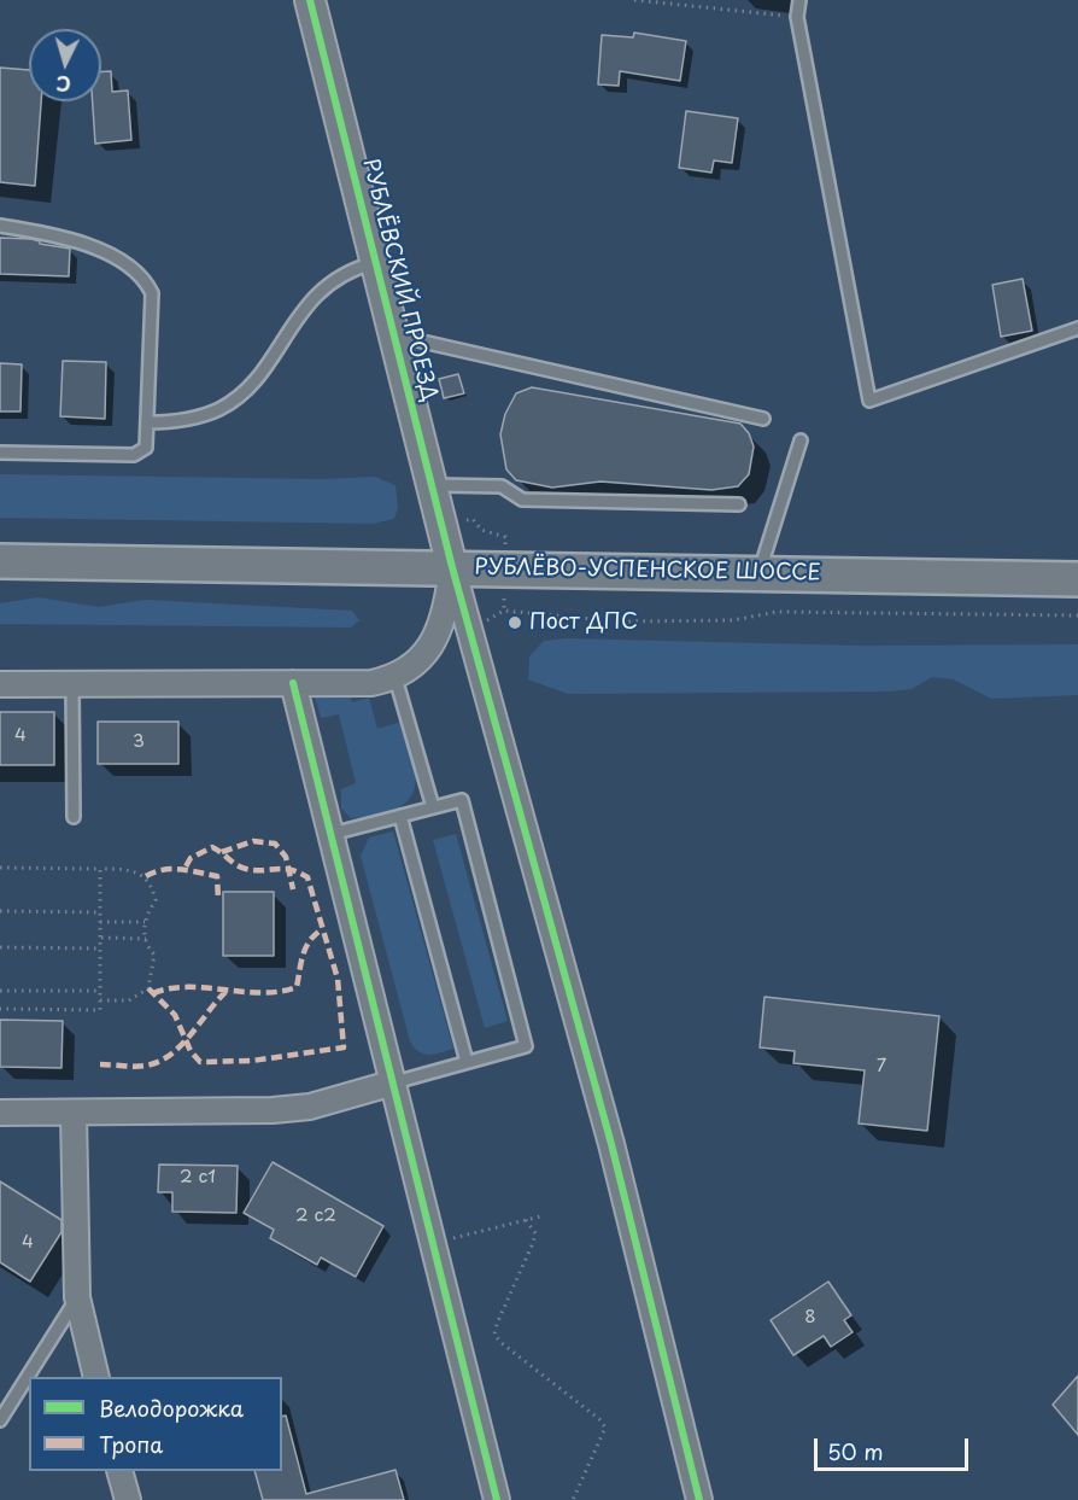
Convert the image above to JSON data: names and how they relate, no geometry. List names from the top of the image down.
{
  "streets": {
    "main road": ["РУБЛЁВО-УСПЕНСКОЕ ШОССЕ"],
    "street": ["РУБЛЁВСКИЙ ПРОЕЗД"]
  },
  "crossings": [
    ["РУБЛЁВСКИЙ ПРОЕЗД", "РУБЛЁВО-УСПЕНСКОЕ ШОССЕ"]
  ],
  "places": ["Пост ДПС"],
  "house_numbers": [
    "4",
    "3",
    "7",
    "2 с1",
    "2 с2",
    "4",
    "8"
  ],
  "legend": ["Велодорожка", "Тропа"],
  "scale_bar": "50 m",
  "north": "bottom"
}
